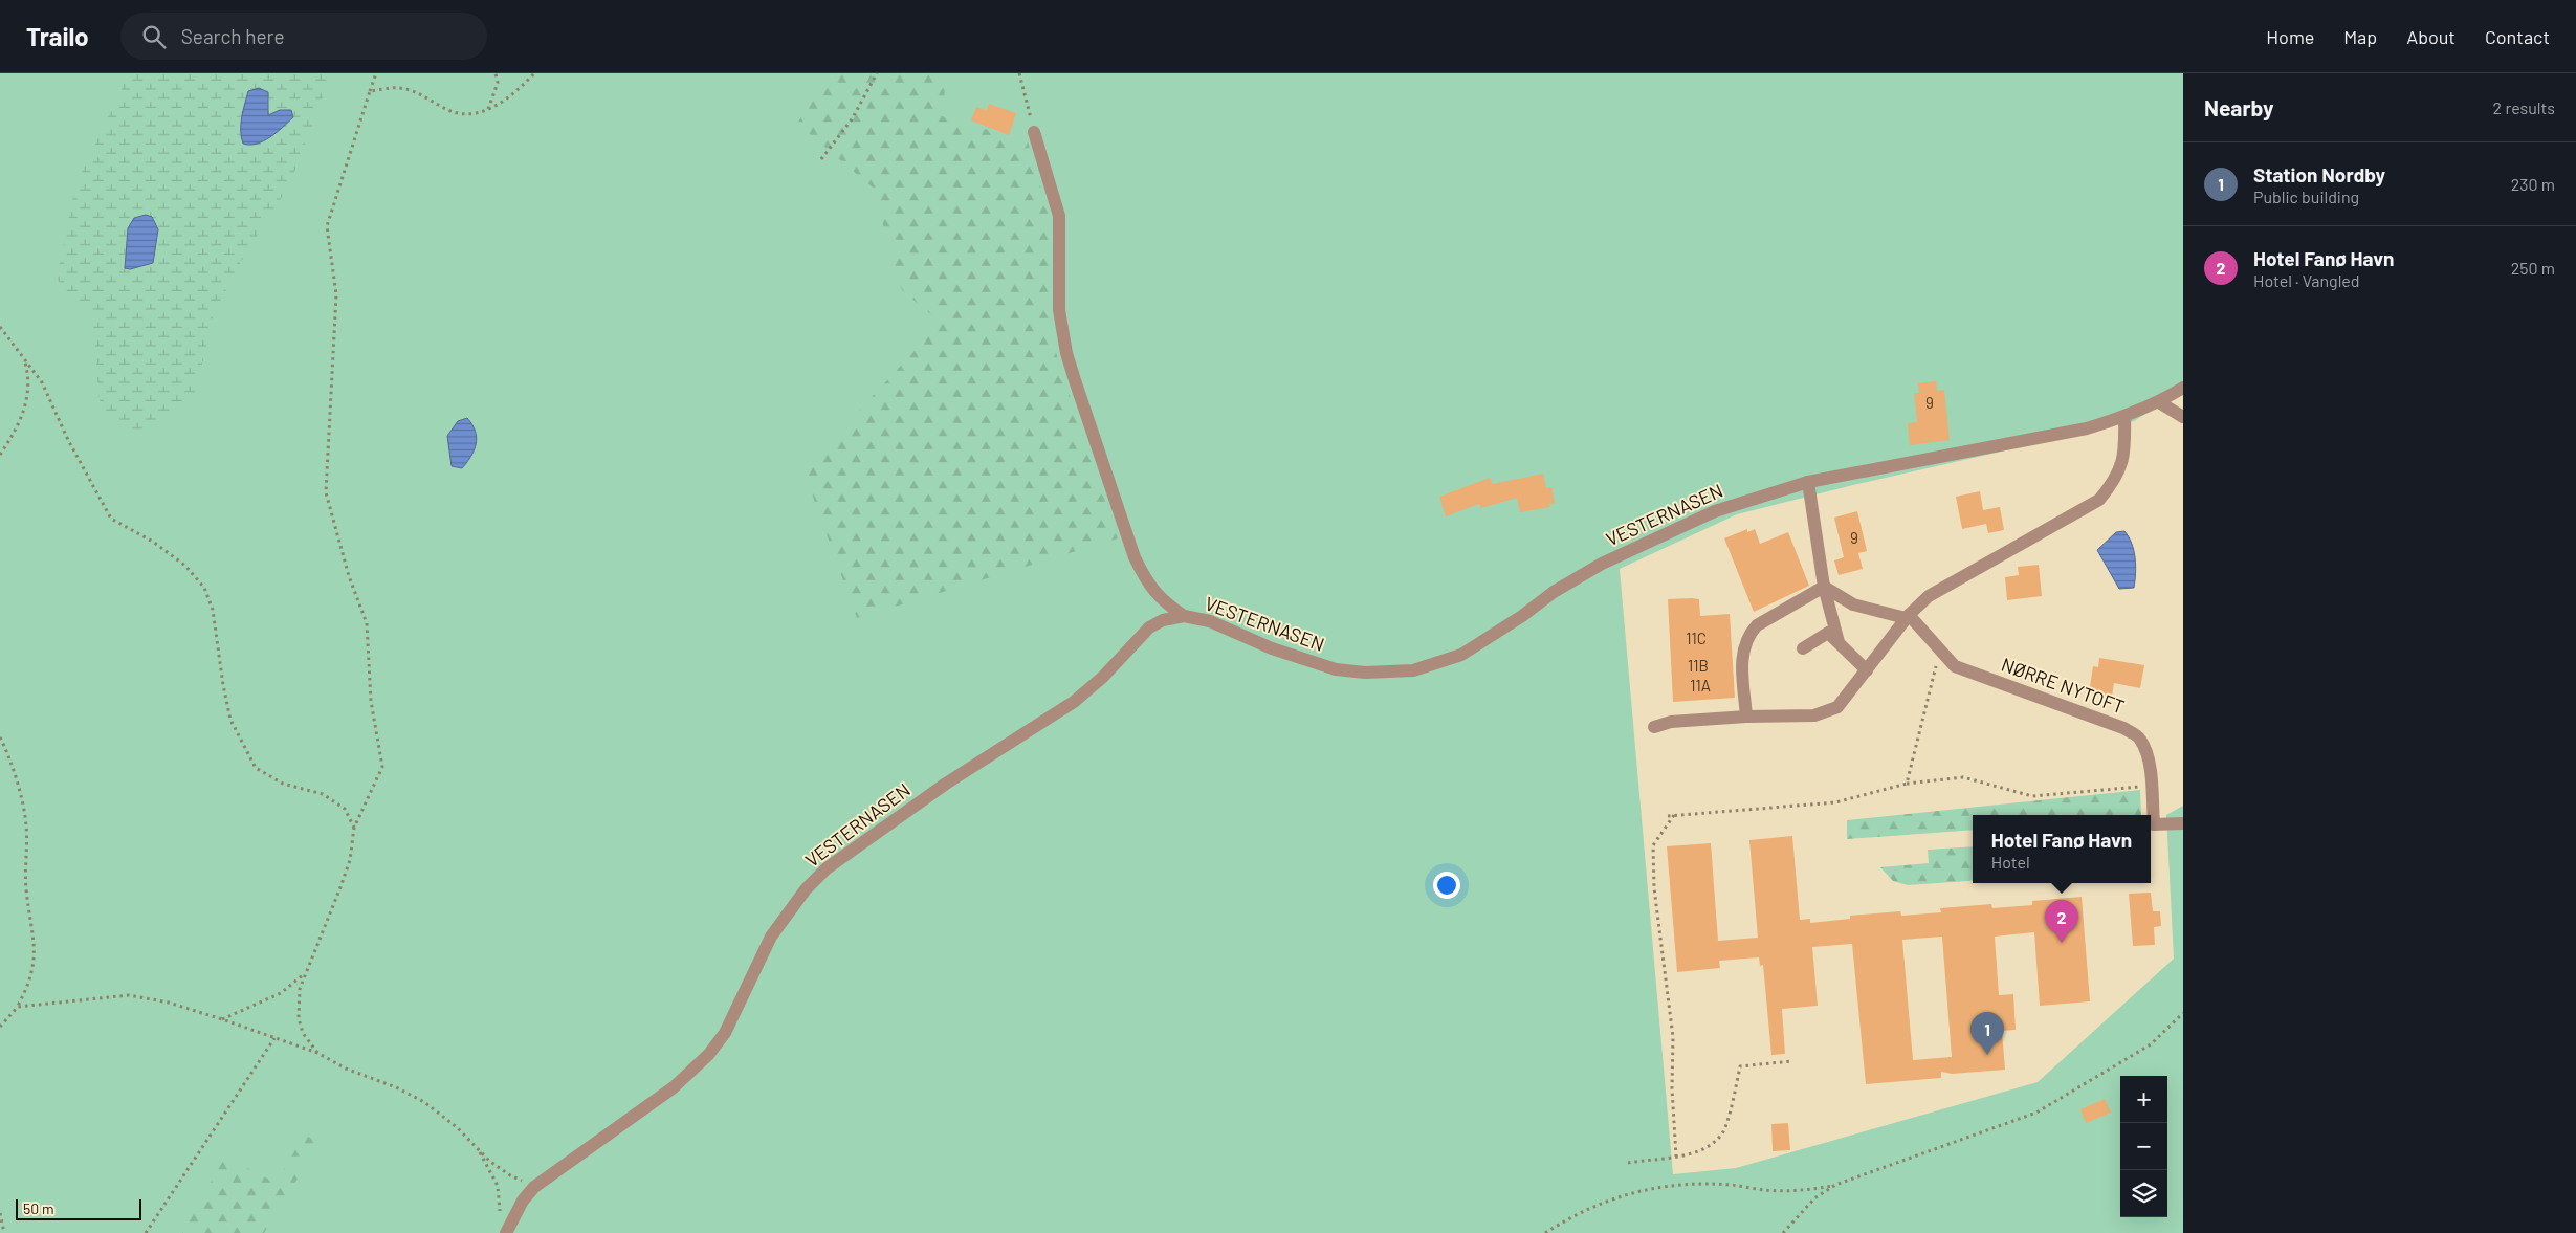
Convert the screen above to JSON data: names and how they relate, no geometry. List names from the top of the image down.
{
  "streets": {
    "street": ["VESTERNASEN", "NØRRE NYTOFT"]
  },
  "house_numbers": [
    "9",
    "9",
    "11C",
    "11B",
    "11A"
  ],
  "scale_bar": "50 m",
  "page": {
    "header": "Trailo",
    "search": "Search here",
    "nav": [
      "Home",
      "Map",
      "About",
      "Contact"
    ],
    "heading": ["Nearby", "2 results"],
    "list": [
      {
        "mark": "1",
        "name": "Station Nordby",
        "note": "Public building",
        "value": "230 m"
      },
      {
        "mark": "2",
        "name": "Hotel Fanø Havn",
        "note": "Hotel · Vangled",
        "value": "250 m"
      }
    ],
    "popup": ["Hotel Fanø Havn", "Hotel"],
    "pins": ["2", "1"],
    "map_buttons": ["+", "−"],
    "scale": "50 m"
  }
}
